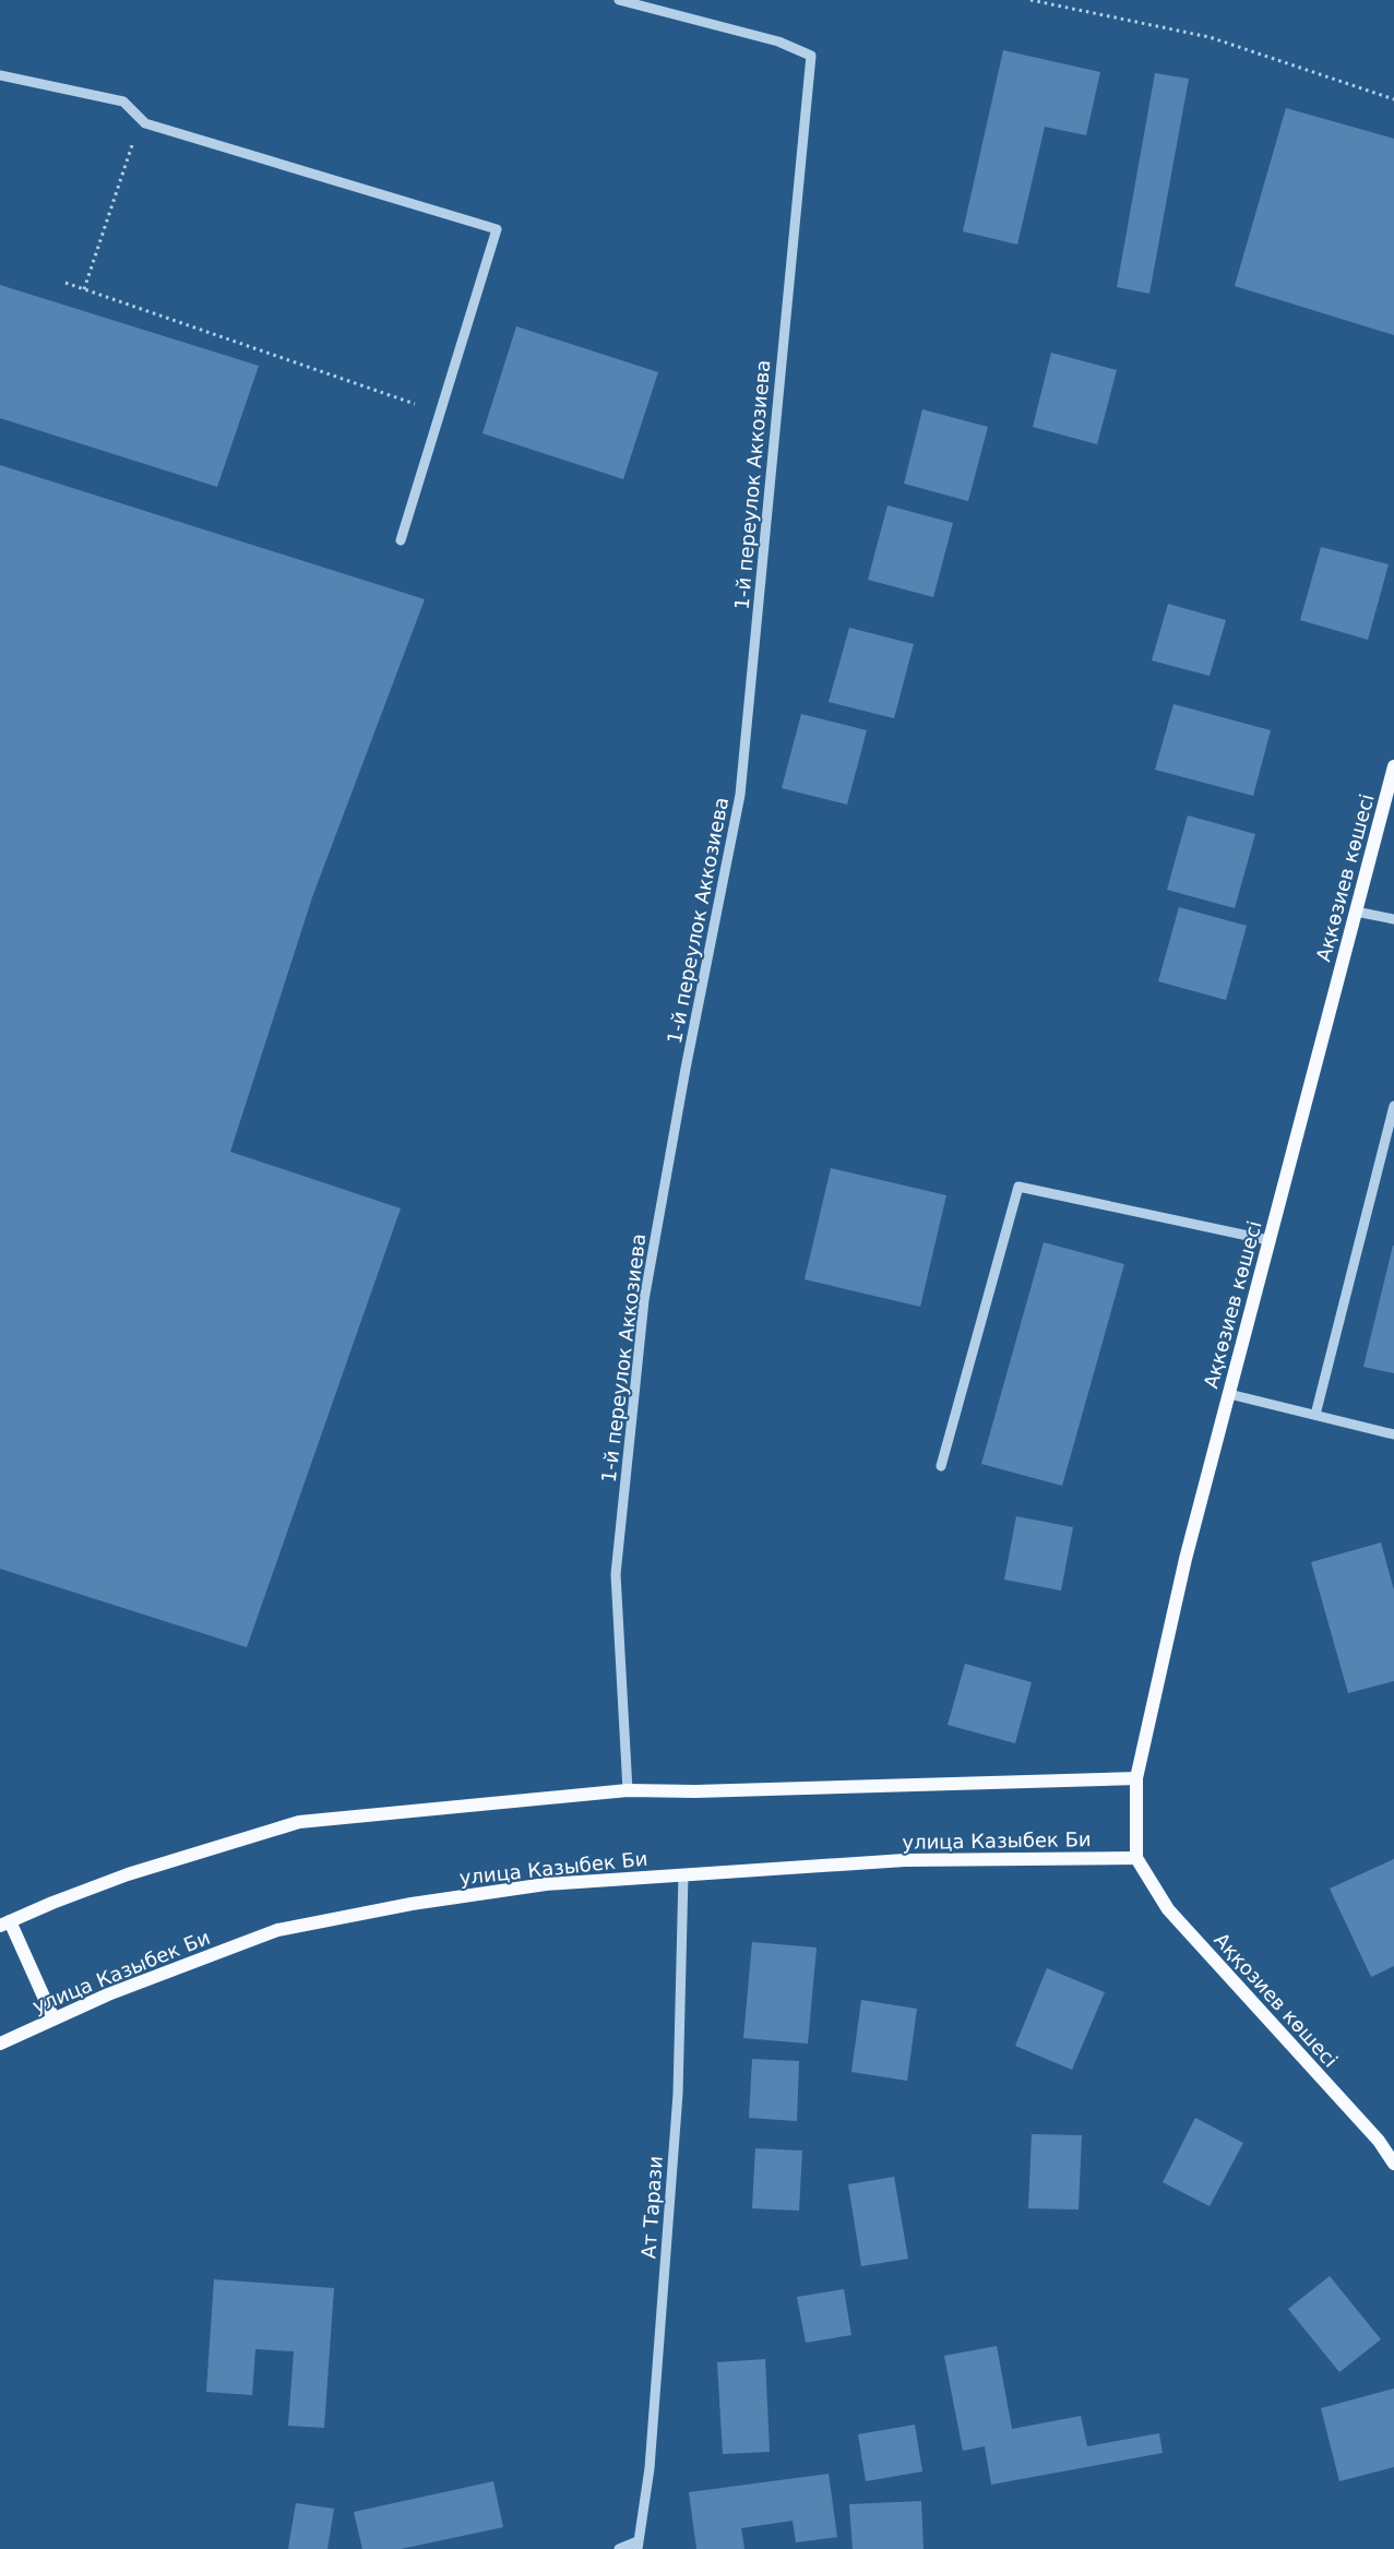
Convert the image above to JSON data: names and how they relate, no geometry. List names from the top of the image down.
{
  "streets": {
    "main road": ["Ақкөзиев көшесі", "улица Казыбек Би", "Аққозиев көшесі"],
    "street": ["1-й переулок Аккозиева", "Ат Тарази"]
  },
  "crossings": [
    ["Ақкөзиев көшесі", "улица Казыбек Би"],
    ["Ақкөзиев көшесі", "Аққозиев көшесі"],
    ["улица Казыбек Би", "Аққозиев көшесі"],
    ["улица Казыбек Би", "Ат Тарази"]
  ]
}
